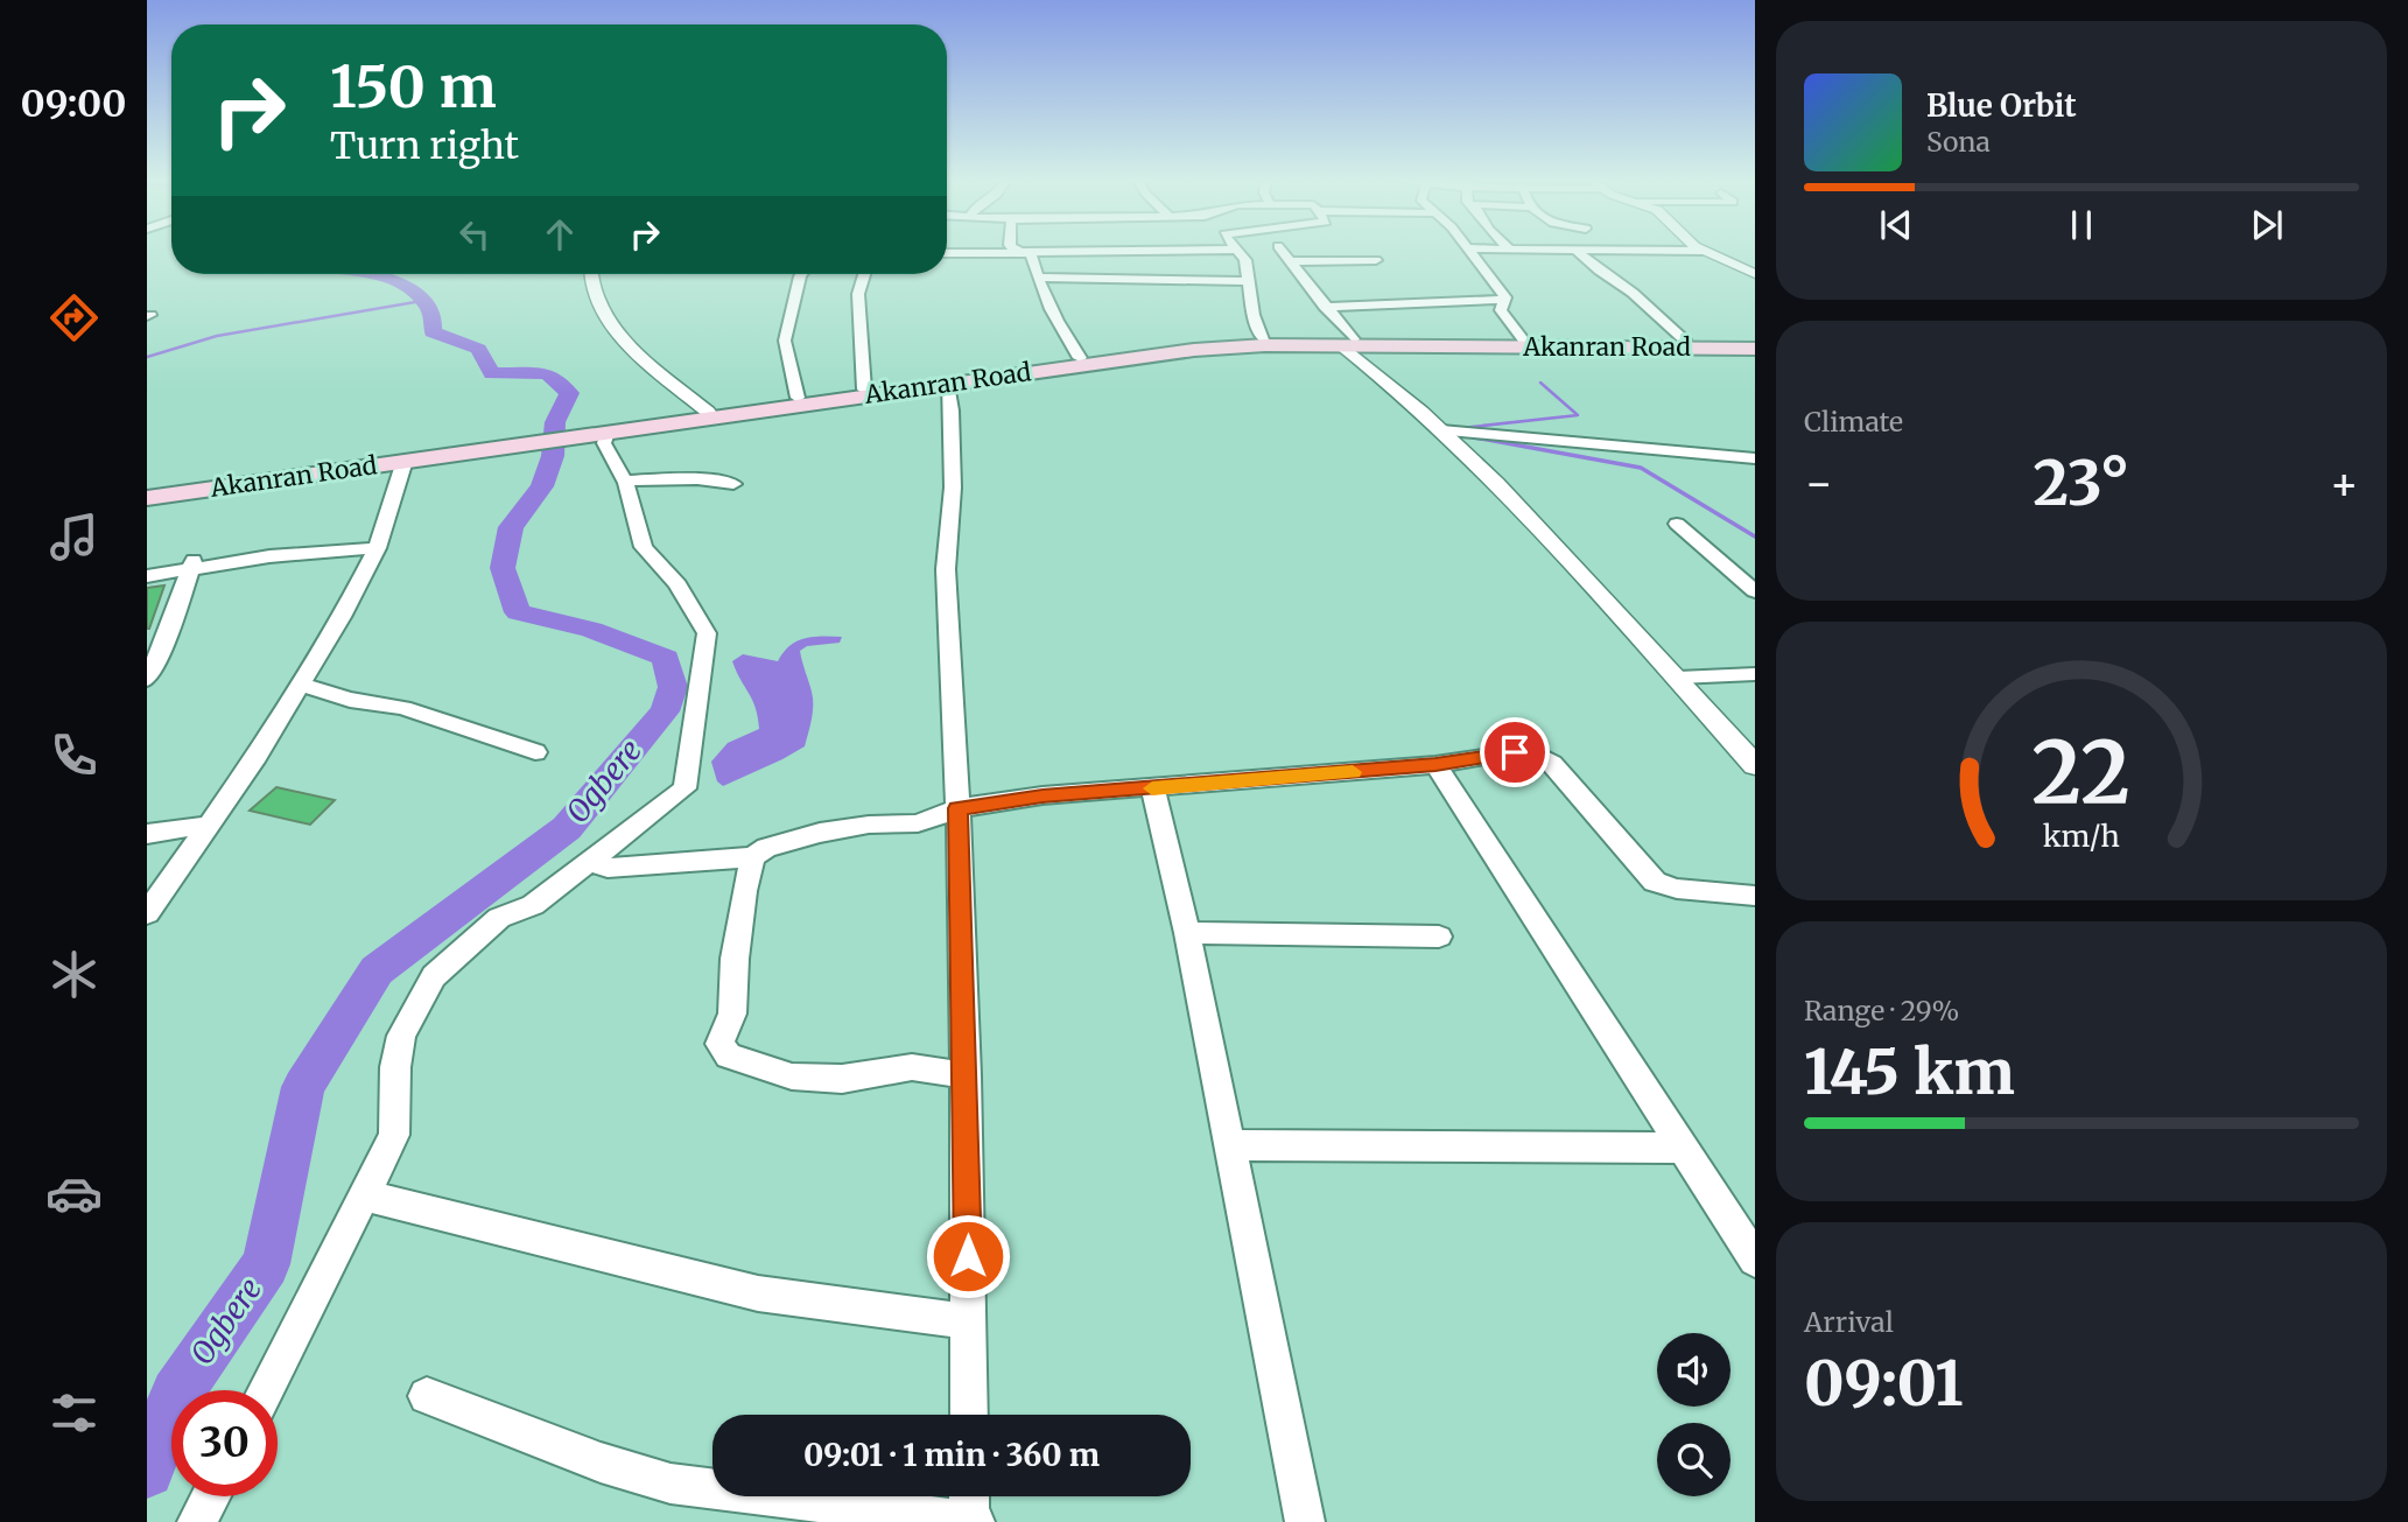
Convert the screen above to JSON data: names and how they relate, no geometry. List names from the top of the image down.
{
  "streets": {
    "main road": ["Akanran Road"]
  },
  "water": ["Ogbere"],
  "page": {
    "tabs": "09:00",
    "turn": ["150 m", "Turn right"],
    "song": ["Blue Orbit", "Sona"],
    "tile": [
      "Climate",
      ["Range · 29%", "145 km"],
      ["Arrival", "09:01"]
    ],
    "heat": ["−", "23°", "+"],
    "limit": "30",
    "trip": "09:01 · 1 min · 360 m",
    "gauge": ["22", "km/h"]
  }
}
